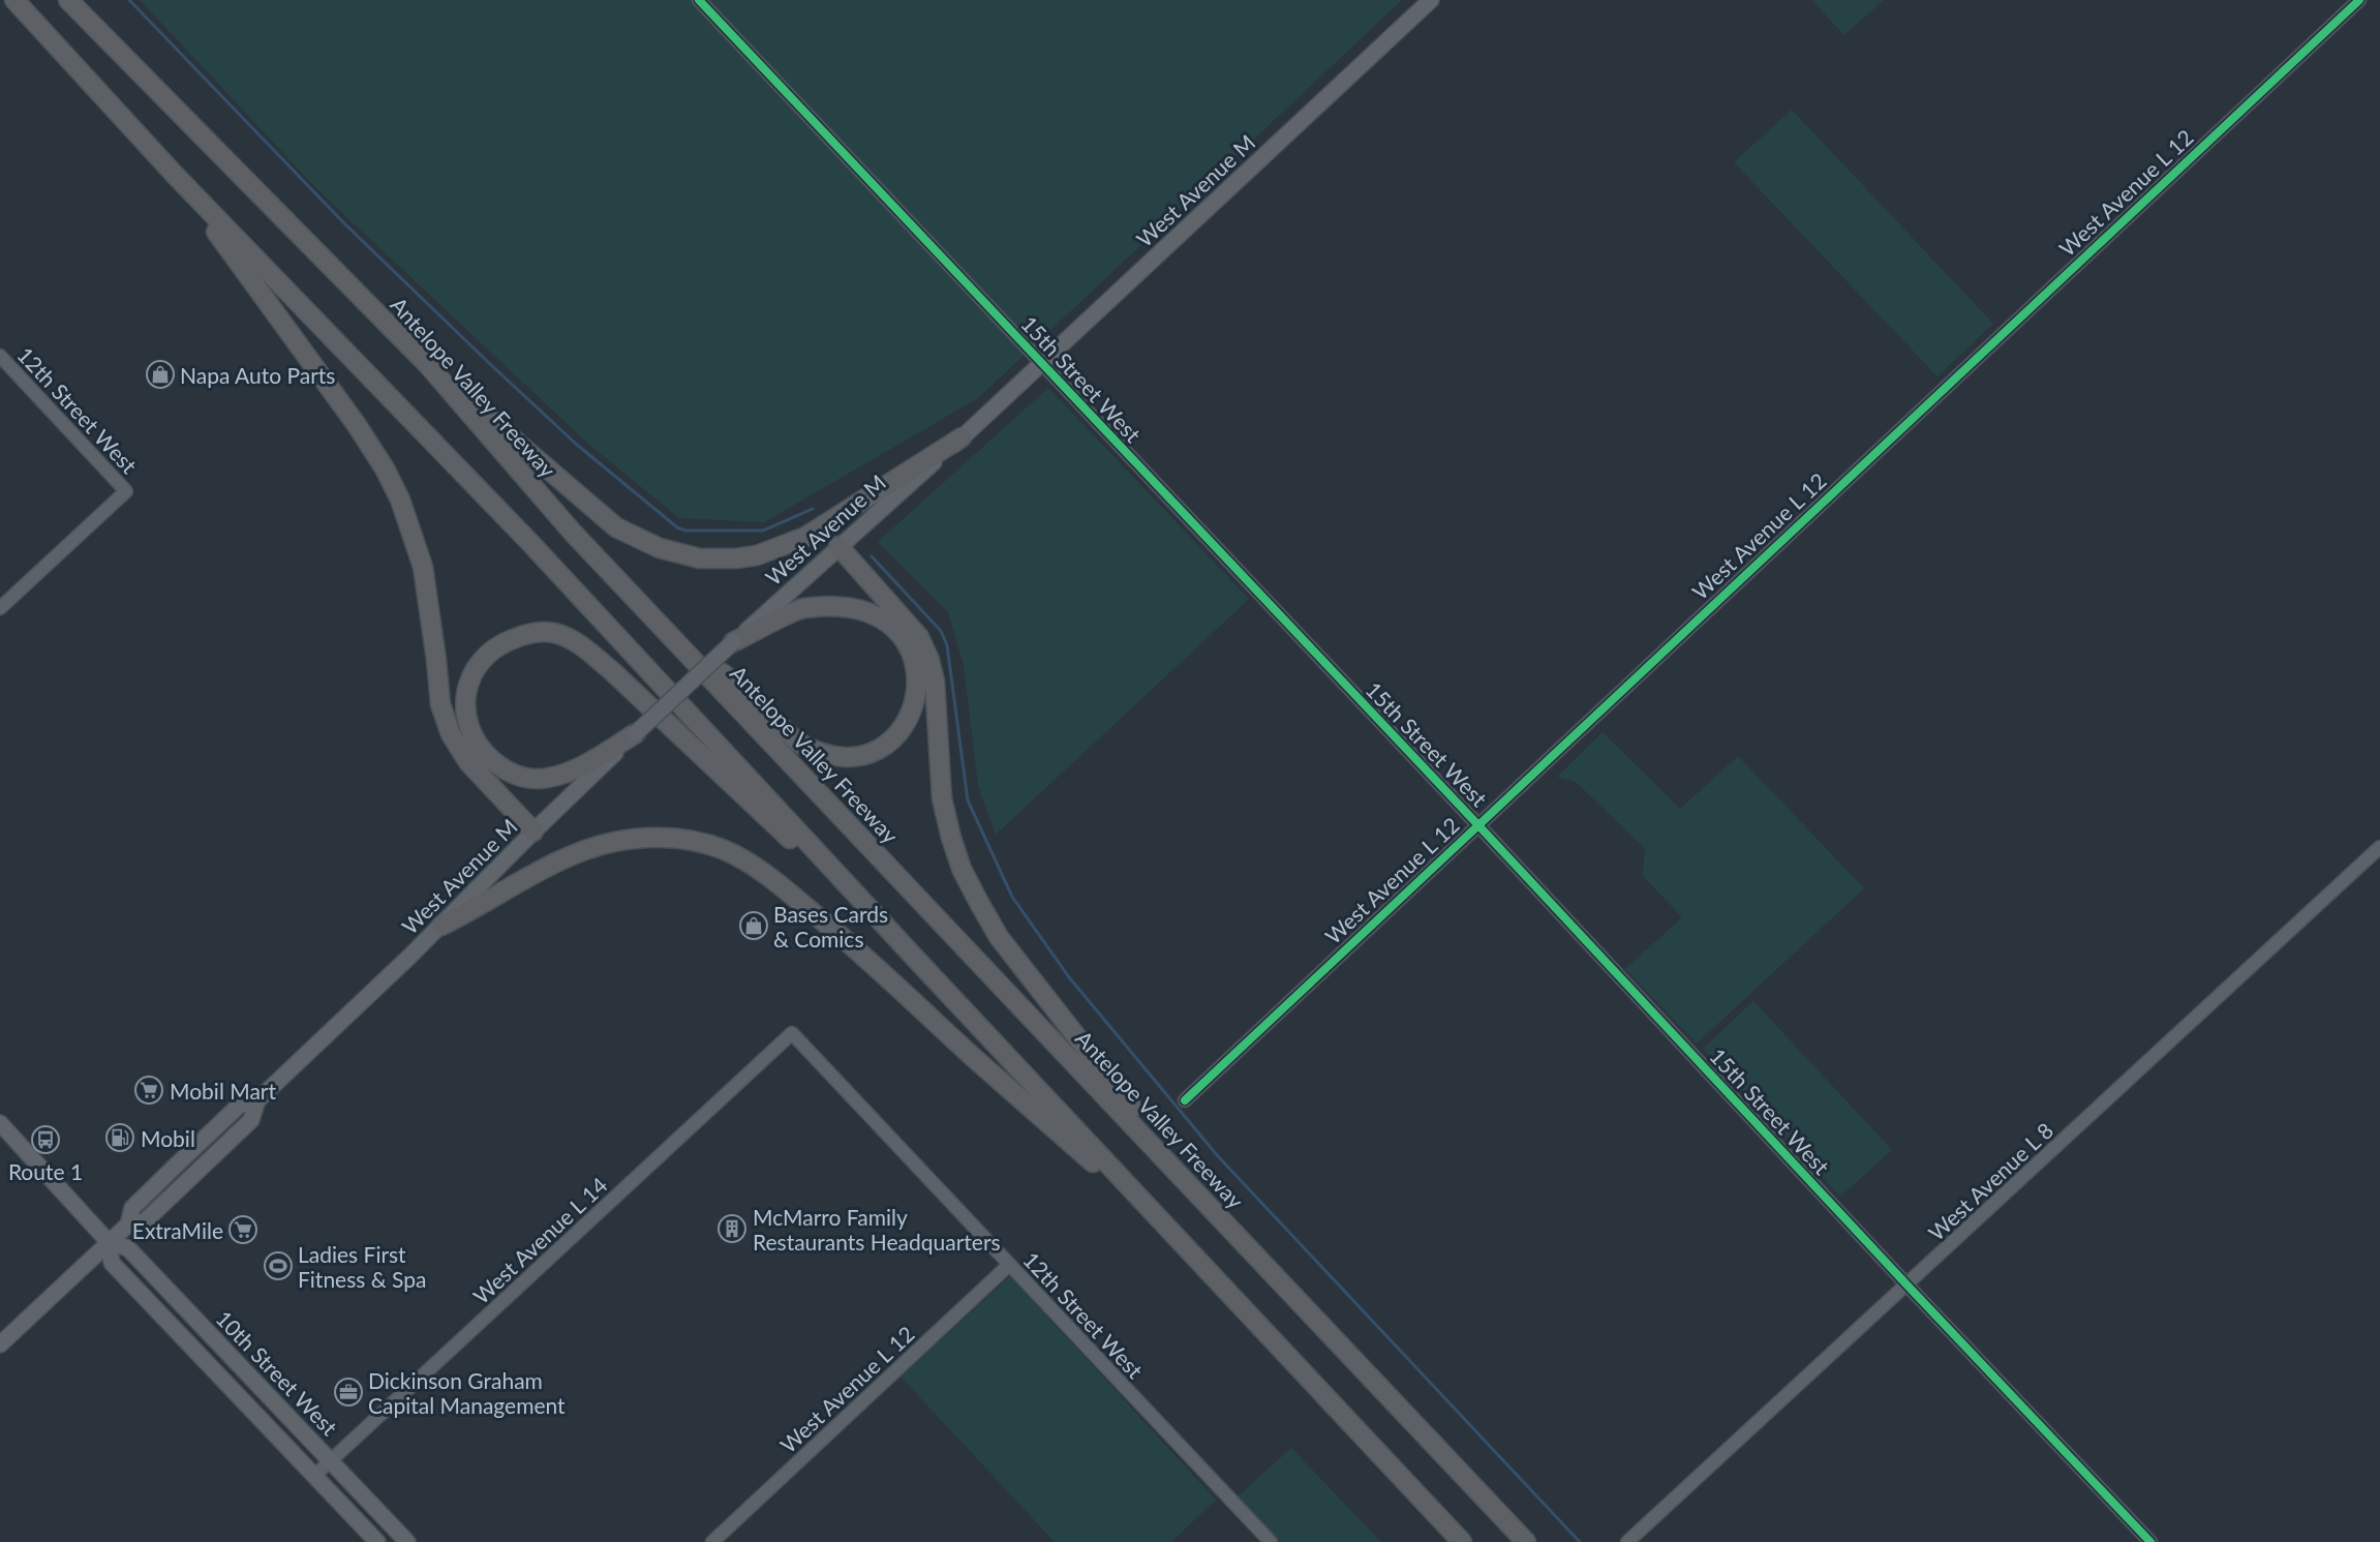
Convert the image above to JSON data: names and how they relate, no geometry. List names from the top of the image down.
{
  "streets": {
    "highway": ["Antelope Valley Freeway"],
    "main road": ["West Avenue M", "10th Street West"],
    "street": [
      "West Avenue L 12",
      "15th Street West",
      "12th Street West",
      "West Avenue L 8",
      "West Avenue L 14"
    ]
  },
  "crossings": [
    ["West Avenue M", "15th Street West"],
    ["West Avenue M", "10th Street West"],
    ["West Avenue L 12", "15th Street West"],
    ["West Avenue L 12", "12th Street West"],
    ["15th Street West", "West Avenue L 8"],
    ["12th Street West", "West Avenue L 14"],
    ["West Avenue L 14", "10th Street West"]
  ],
  "places": {
    "shop": ["Napa Auto Parts", "Bases Cards & Comics"],
    "supermarket": ["Mobil Mart", "ExtraMile"],
    "fuel station": ["Mobil"],
    "bus stop": ["Route 1"],
    "building": ["McMarro Family Restaurants Headquarters"],
    "sports": ["Ladies First Fitness & Spa"],
    "office": ["Dickinson Graham Capital Management"]
  }
}
